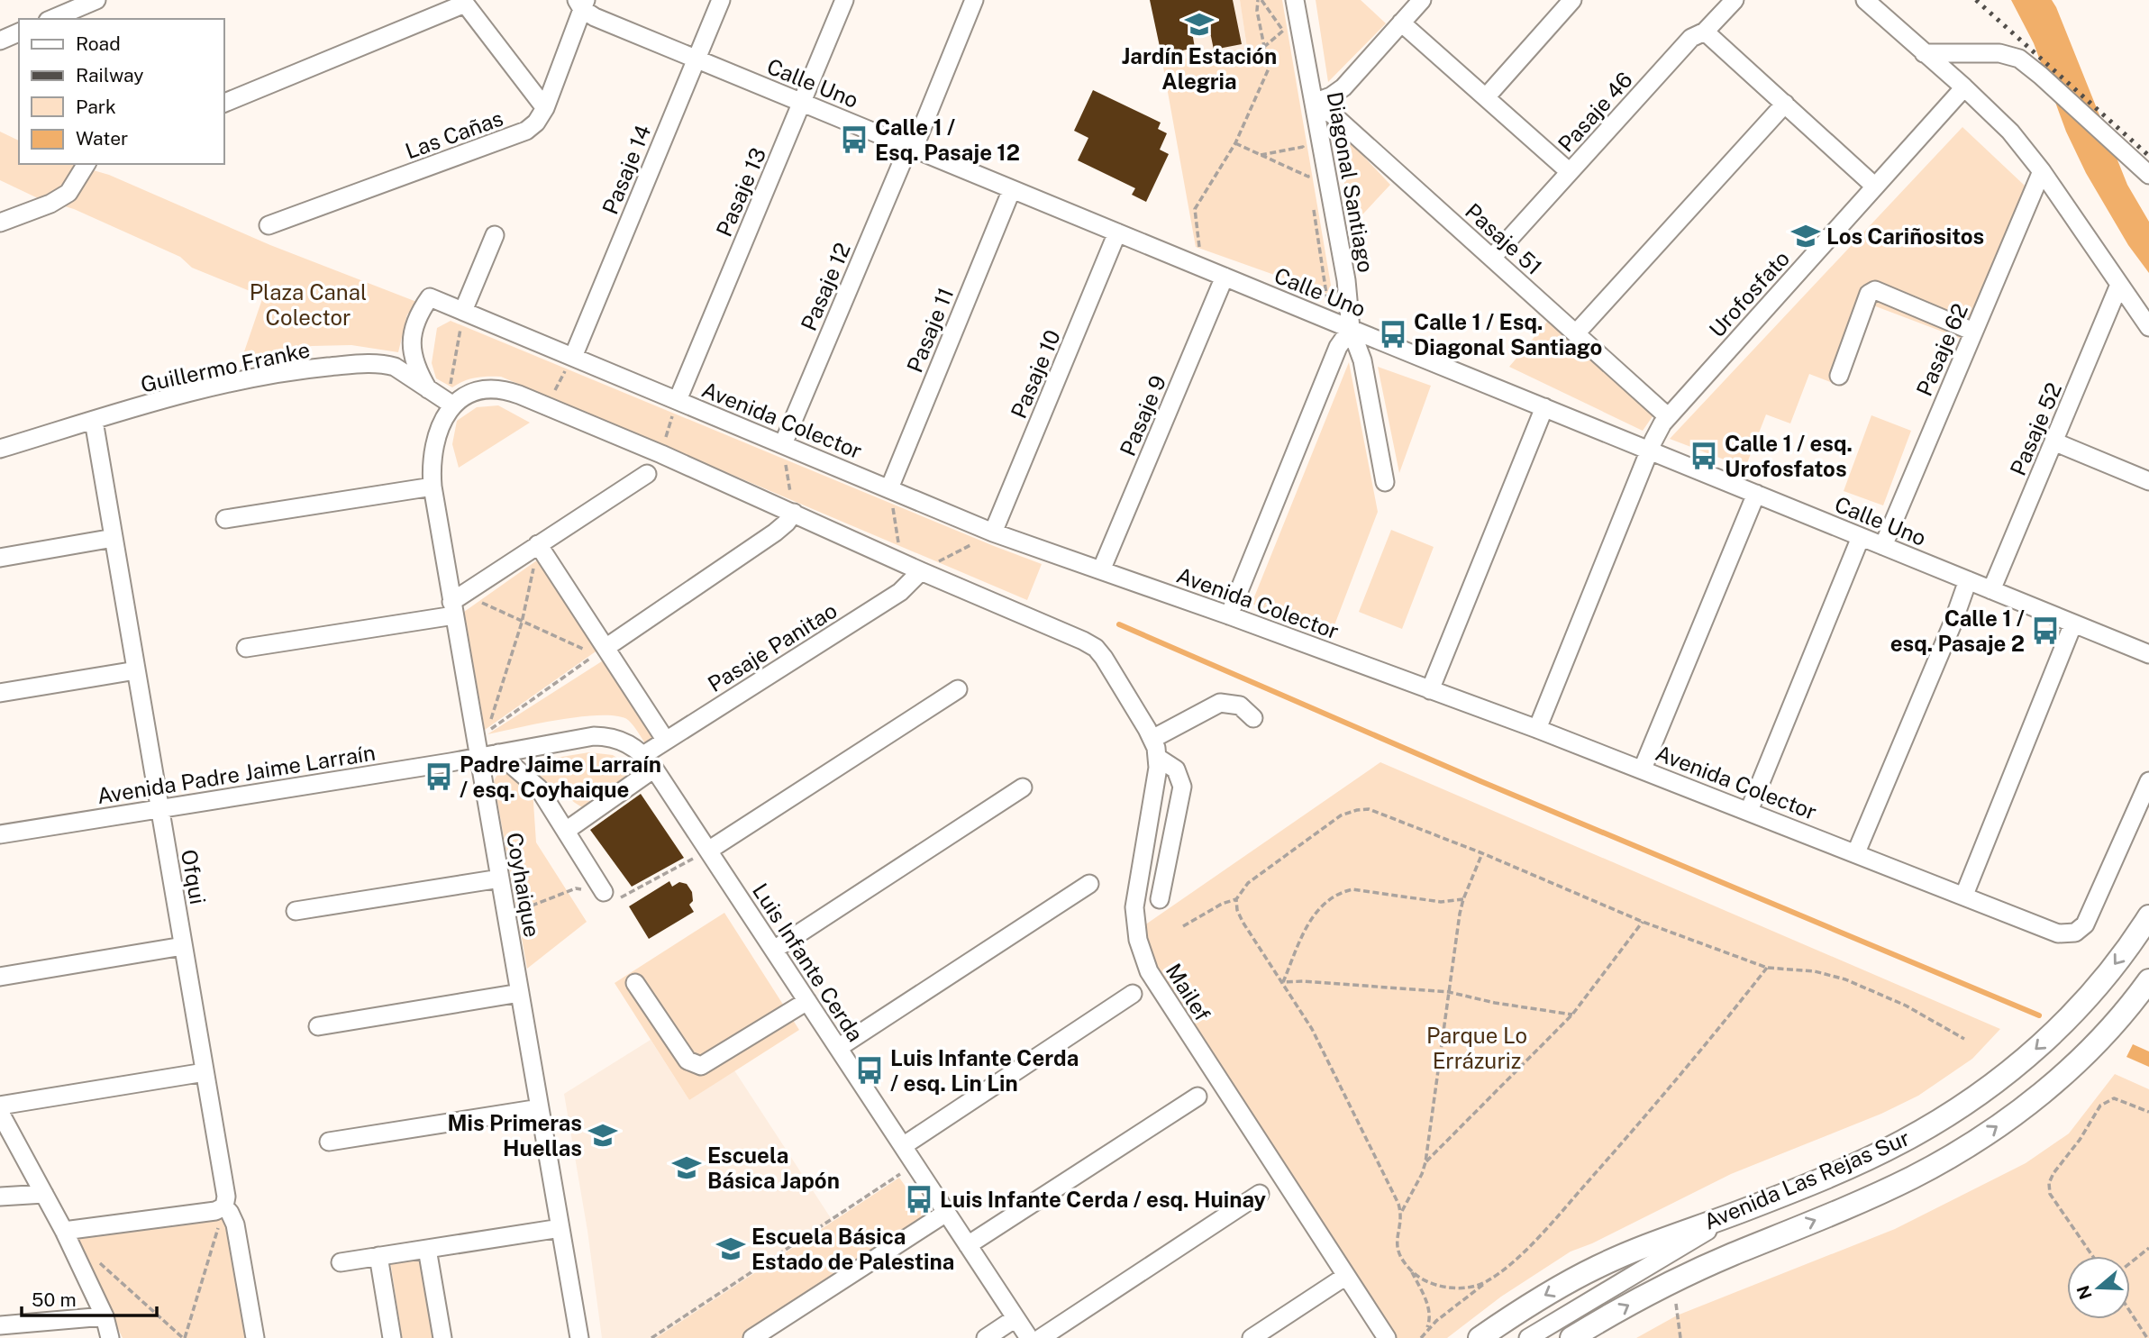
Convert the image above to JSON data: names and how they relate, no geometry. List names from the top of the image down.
{
  "streets": {
    "main road": ["Avenida Las Rejas Sur"],
    "street": [
      "Calle Uno",
      "Pasaje 46",
      "Las Cañas",
      "Pasaje 14",
      "Diagonal Santiago",
      "Pasaje 13",
      "Pasaje 51",
      "Pasaje 12",
      "Urofosfato",
      "Pasaje 11",
      "Pasaje 62",
      "Guillermo Franke",
      "Pasaje 10",
      "Pasaje 9",
      "Avenida Colector",
      "Pasaje 52",
      "Pasaje Panitao",
      "Avenida Padre Jaime Larraín",
      "Ofqui",
      "Coyhaique",
      "Luis Infante Cerda",
      "Mailef"
    ]
  },
  "crossings": [
    ["Calle Uno", "Las Cañas"],
    ["Calle Uno", "Pasaje 14"],
    ["Calle Uno", "Diagonal Santiago"],
    ["Calle Uno", "Pasaje 13"],
    ["Calle Uno", "Pasaje 12"],
    ["Calle Uno", "Urofosfato"],
    ["Calle Uno", "Pasaje 11"],
    ["Calle Uno", "Pasaje 62"],
    ["Calle Uno", "Pasaje 10"],
    ["Calle Uno", "Pasaje 9"],
    ["Calle Uno", "Pasaje 52"],
    ["Pasaje 46", "Pasaje 51"],
    ["Pasaje 14", "Avenida Colector"],
    ["Diagonal Santiago", "Pasaje 51"],
    ["Pasaje 13", "Avenida Colector"],
    ["Pasaje 12", "Avenida Colector"],
    ["Urofosfato", "Avenida Colector"],
    ["Pasaje 11", "Avenida Colector"],
    ["Guillermo Franke", "Avenida Colector"],
    ["Guillermo Franke", "Ofqui"],
    ["Guillermo Franke", "Coyhaique"],
    ["Pasaje 10", "Avenida Colector"],
    ["Pasaje 9", "Avenida Colector"],
    ["Pasaje Panitao", "Luis Infante Cerda"],
    ["Pasaje Panitao", "Mailef"],
    ["Avenida Padre Jaime Larraín", "Ofqui"],
    ["Avenida Padre Jaime Larraín", "Coyhaique"],
    ["Avenida Padre Jaime Larraín", "Luis Infante Cerda"],
    ["Coyhaique", "Luis Infante Cerda"]
  ],
  "parks": ["Plaza Canal Colector", "Parque Lo Errázuriz"],
  "places": {
    "school or university": [
      "Jardín Estación Alegria",
      "Los Cariñositos",
      "Mis Primeras Huellas",
      "Escuela Básica Japón",
      "Escuela Básica Estado de Palestina"
    ],
    "bus stop": [
      "Calle 1 / Esq. Pasaje 12",
      "Calle 1 / Esq. Diagonal Santiago",
      "Calle 1 / esq. Urofosfatos",
      "Calle 1 / esq. Pasaje 2",
      "Padre Jaime Larraín / esq. Coyhaique",
      "Luis Infante Cerda / esq. Lin Lin",
      "Luis Infante Cerda / esq. Huinay"
    ]
  },
  "legend": [
    "Road",
    "Railway",
    "Park",
    "Water"
  ],
  "scale_bar": "50 m",
  "north": "left"
}
